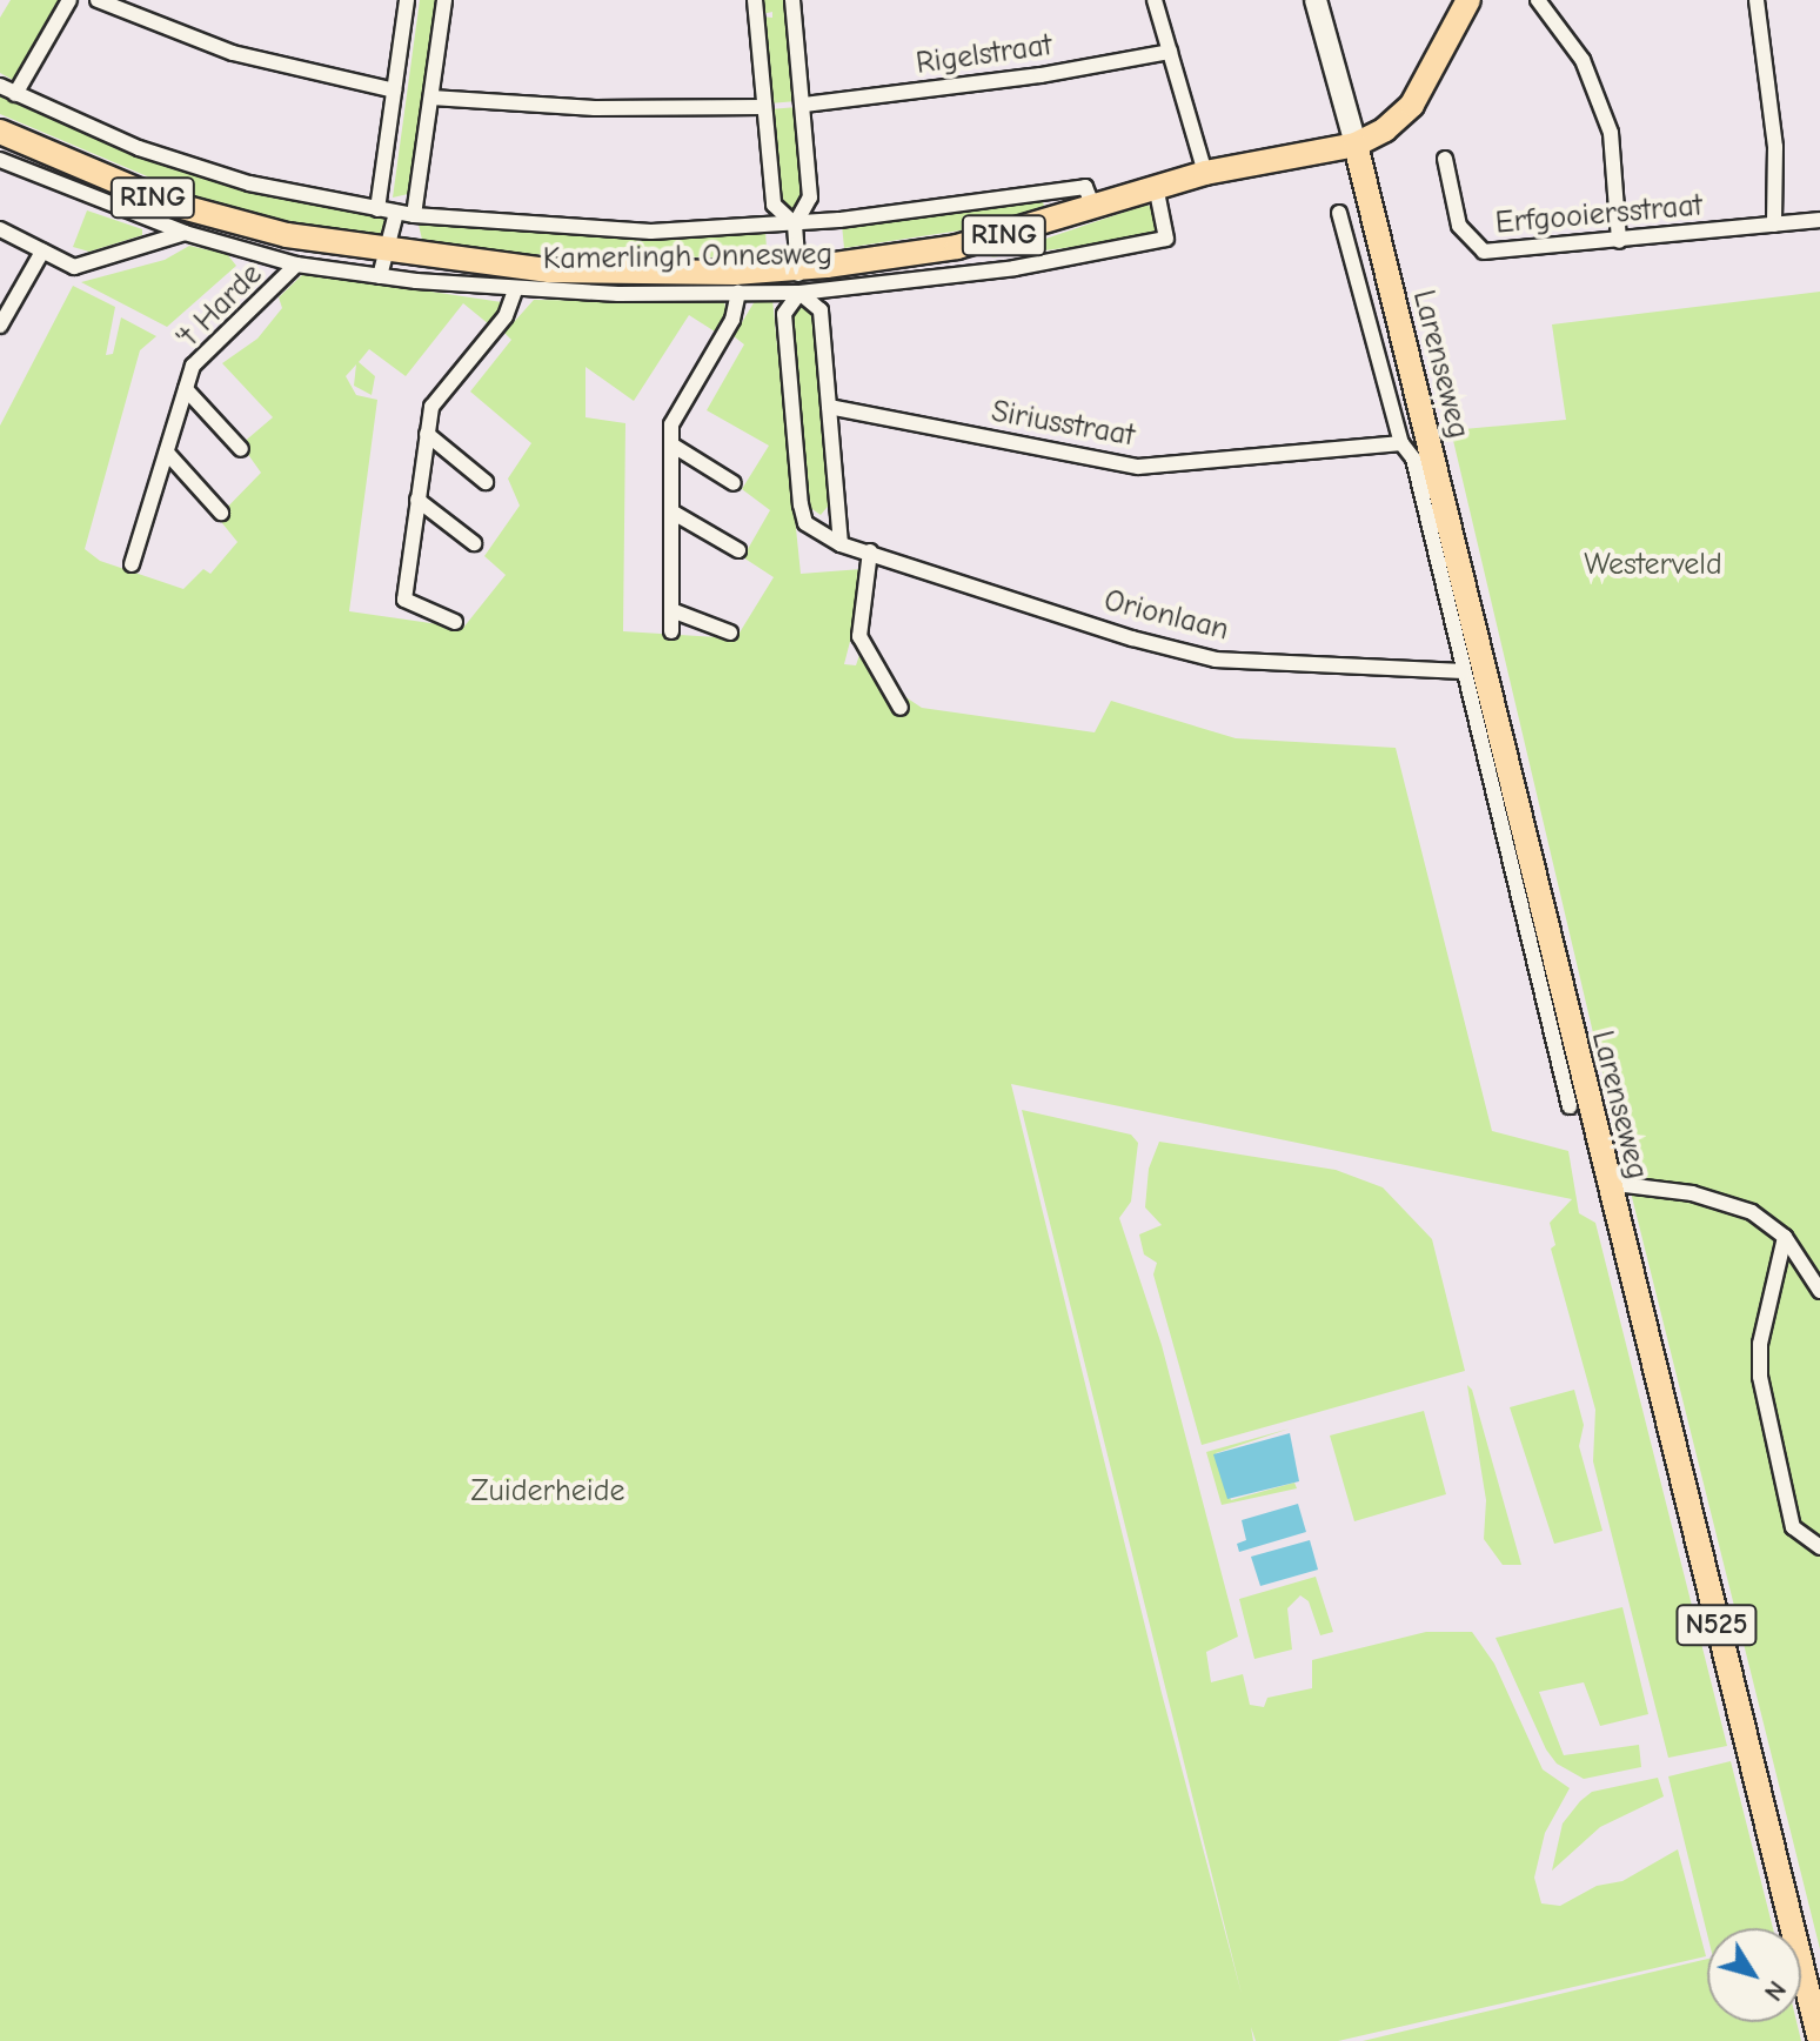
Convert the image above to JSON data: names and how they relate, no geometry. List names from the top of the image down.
{
  "streets": {
    "main road": [
      "RING",
      "Kamerlingh Onnesweg",
      "Larenseweg",
      "N525"
    ],
    "street": [
      "Rigelstraat",
      "Erfgooiersstraat",
      "'t Harde",
      "Siriusstraat",
      "Orionlaan"
    ]
  },
  "crossings": [
    ["Rigelstraat", "Orionlaan"],
    ["RING", "Kamerlingh Onnesweg"],
    ["RING", "Larenseweg"],
    ["Kamerlingh Onnesweg", "'t Harde"],
    ["Kamerlingh Onnesweg", "Larenseweg"],
    ["Kamerlingh Onnesweg", "Orionlaan"],
    ["Larenseweg", "Siriusstraat"],
    ["Larenseweg", "Orionlaan"],
    ["Siriusstraat", "Orionlaan"]
  ],
  "parks": ["Westerveld", "Zuiderheide"],
  "north": "bottom right"
}
